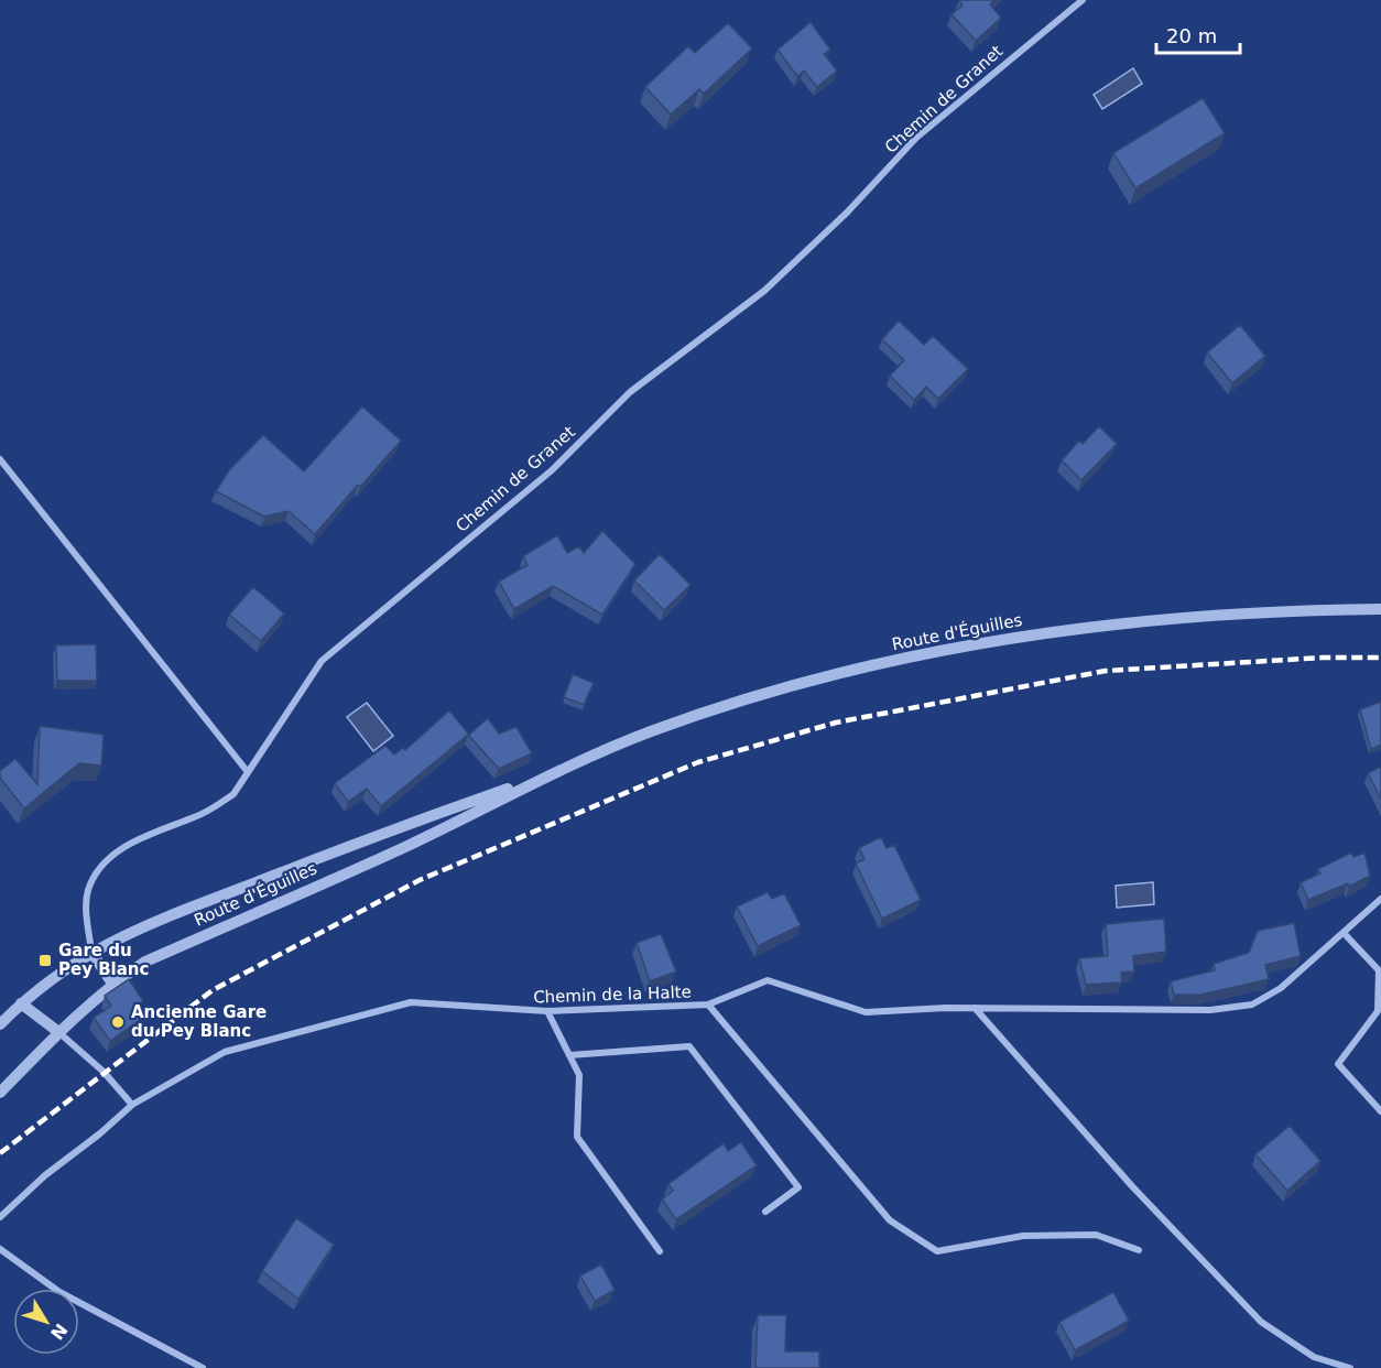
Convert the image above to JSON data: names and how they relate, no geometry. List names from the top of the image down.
{
  "streets": {
    "street": ["Chemin de Granet", "Route d'Éguilles", "Chemin de la Halte"]
  },
  "crossings": [
    ["Chemin de Granet", "Route d'Éguilles"]
  ],
  "places": {
    "transit": ["Gare du Pey Blanc"],
    "other": ["Ancienne Gare du Pey Blanc"]
  },
  "scale_bar": "20 m",
  "north": "bottom right"
}
